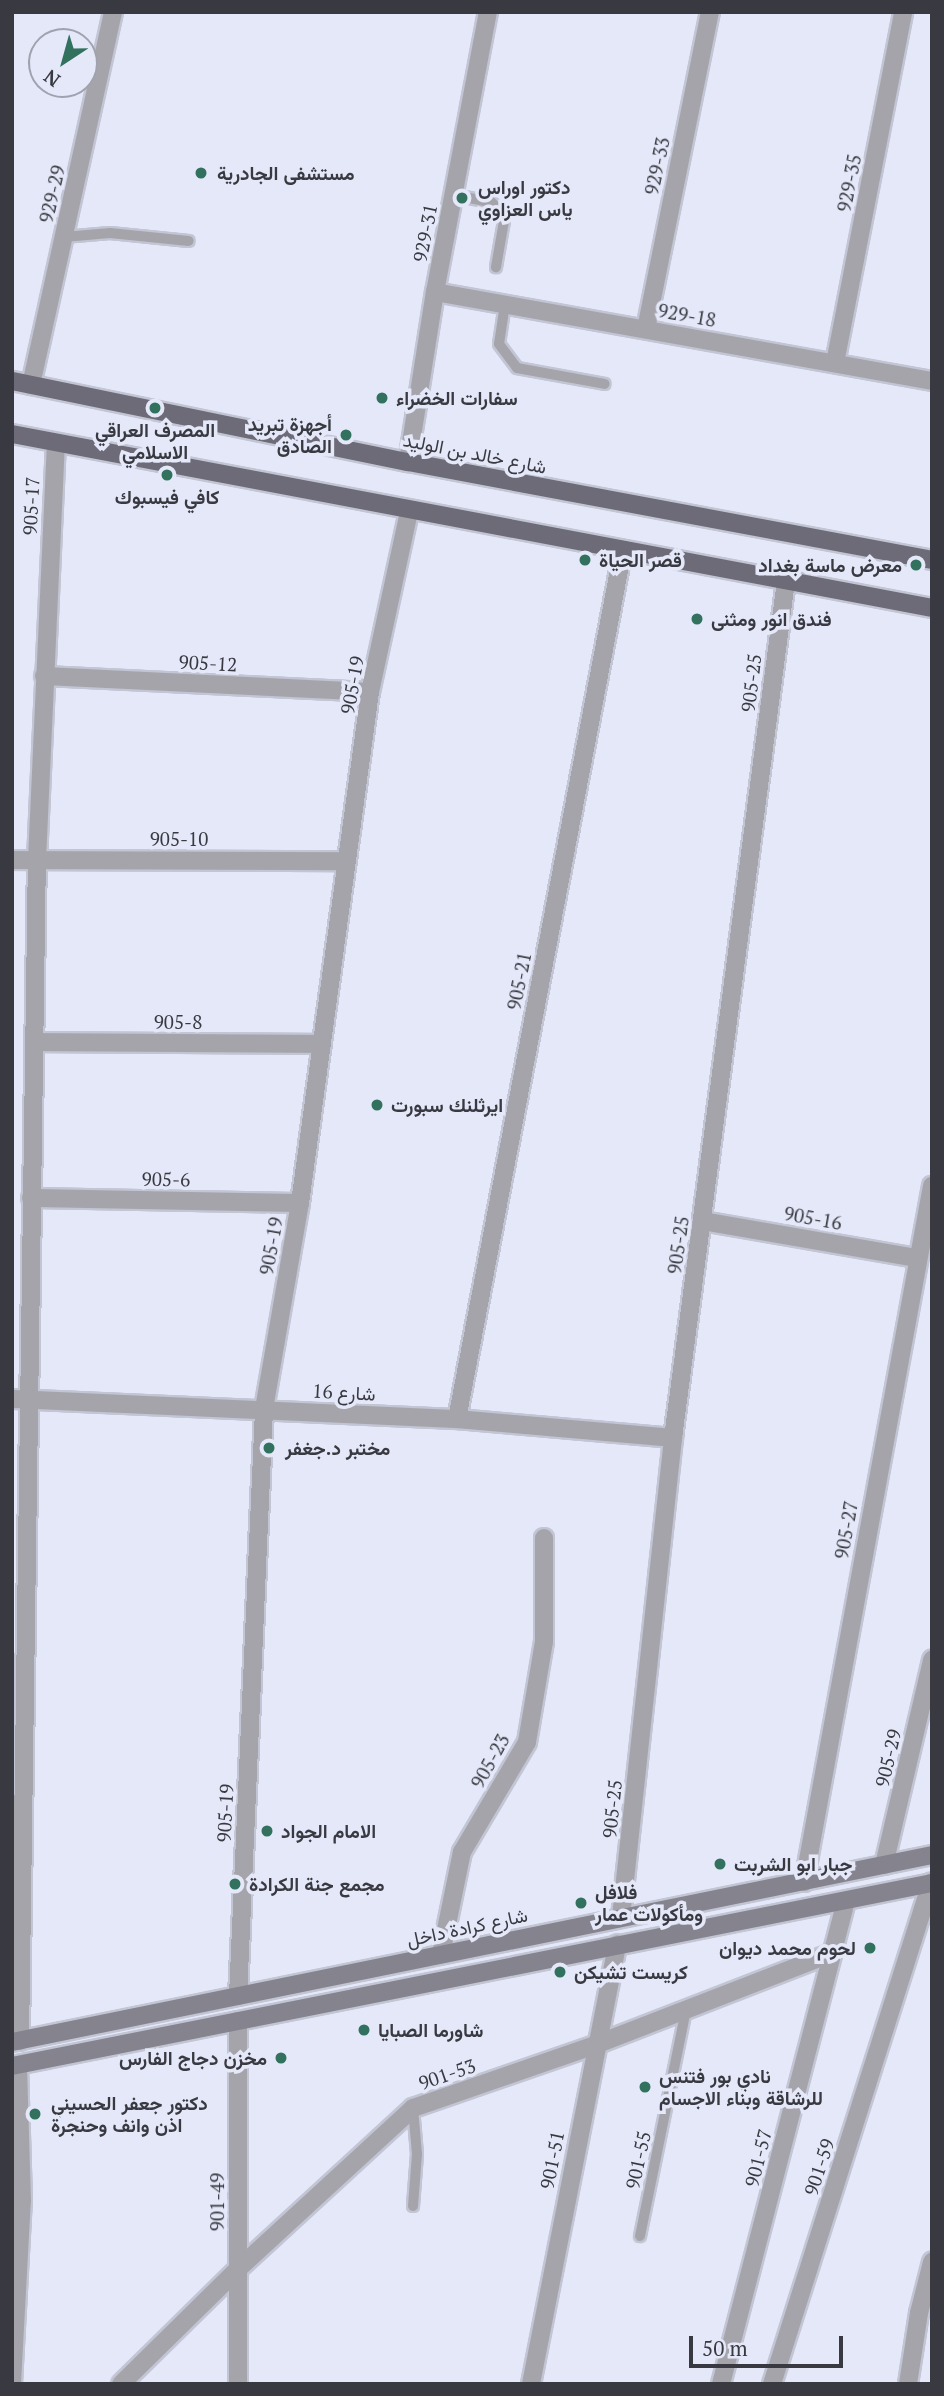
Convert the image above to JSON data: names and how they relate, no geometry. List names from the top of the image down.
{
  "streets": {
    "main road": ["شارع خالد بن الوليد", "شارع كرادة داخل"],
    "street": [
      "929-33",
      "929-35",
      "929-29",
      "929-31",
      "929-18",
      "905-17",
      "905-12",
      "905-25",
      "905-19",
      "905-10",
      "905-21",
      "905-8",
      "905-6",
      "905-16",
      "شارع 16",
      "905-27",
      "905-29",
      "905-23",
      "901-53",
      "901-57",
      "901-51",
      "901-59",
      "901-49"
    ],
    "lane": ["901-55"]
  },
  "crossings": [
    ["929-33", "929-18"],
    ["929-35", "929-18"],
    ["929-29", "شارع خالد بن الوليد"],
    ["929-31", "929-18"],
    ["929-31", "شارع خالد بن الوليد"],
    ["905-17", "905-12"],
    ["905-17", "905-10"],
    ["905-17", "905-8"],
    ["905-17", "905-6"],
    ["905-17", "شارع 16"],
    ["905-17", "شارع كرادة داخل"],
    ["905-12", "905-19"],
    ["905-25", "905-16"],
    ["905-25", "شارع 16"],
    ["905-25", "شارع كرادة داخل"],
    ["905-19", "905-10"],
    ["905-19", "905-8"],
    ["905-19", "905-6"],
    ["905-19", "شارع 16"],
    ["905-19", "شارع كرادة داخل"],
    ["905-21", "شارع 16"],
    ["905-16", "905-27"],
    ["905-27", "شارع كرادة داخل"],
    ["905-29", "شارع كرادة داخل"],
    ["905-23", "شارع كرادة داخل"],
    ["901-53", "901-57"],
    ["901-53", "901-51"],
    ["901-53", "901-55"],
    ["901-53", "901-49"]
  ],
  "places": [
    "مستشفى الجادرية",
    "دكتور اوراس ياس العزاوي",
    "سفارات الخضراء",
    "المصرف العراقي الاسلامي",
    "أجهزة تبريد الصادق",
    "كافي فيسبوك",
    "قصر الحياة",
    "معرض ماسة بغداد",
    "فندق انور ومثنى",
    "ايرثلنك سبورت",
    "مختبر د.جغفر",
    "الامام الجواد",
    "جبار ابو الشربت",
    "مجمع جنة الكرادة",
    "فلافل ومأكولات عمار",
    "لحوم محمد ديوان",
    "كريست تشيكن",
    "شاورما الصبايا",
    "مخزن دجاج الفارس",
    "نادي بور فتنس للرشاقة وبناء الاجسام",
    "دكتور جعفر الحسيني اذن وانف وحنجرة"
  ],
  "scale_bar": "50 m",
  "north": "bottom left"
}
